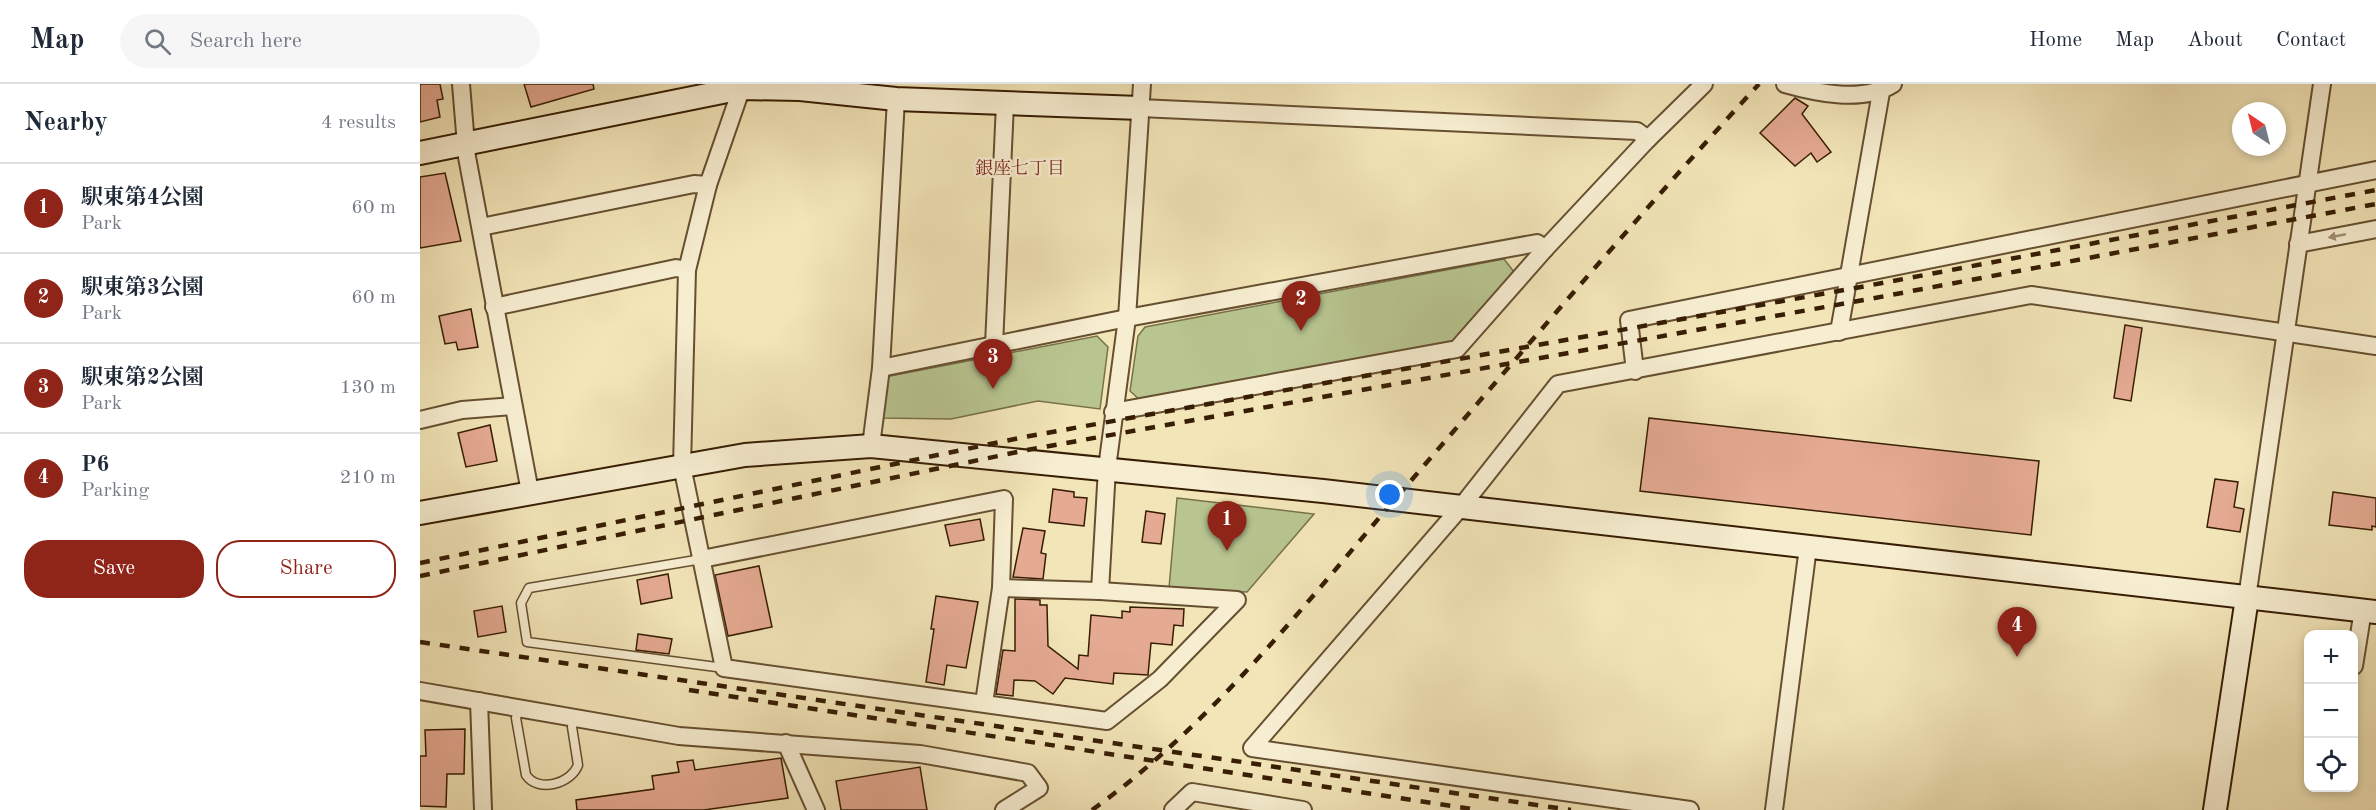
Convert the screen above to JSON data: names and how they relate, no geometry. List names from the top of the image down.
{
  "districts": ["銀座七丁目"],
  "north": "top left",
  "page": {
    "header": "Map",
    "search": "Search here",
    "nav": [
      "Home",
      "Map",
      "About",
      "Contact"
    ],
    "heading": ["Nearby", "4 results"],
    "list": [
      {
        "mark": "1",
        "name": "駅東第4公園",
        "note": "Park",
        "value": "60 m"
      },
      {
        "mark": "2",
        "name": "駅東第3公園",
        "note": "Park",
        "value": "60 m"
      },
      {
        "mark": "3",
        "name": "駅東第2公園",
        "note": "Park",
        "value": "130 m"
      },
      {
        "mark": "4",
        "name": "P6",
        "note": "Parking",
        "value": "210 m"
      }
    ],
    "pins": [
      "2",
      "3",
      "1",
      "4"
    ],
    "buttons": ["Save", "Share"],
    "map_buttons": ["+", "−"]
  }
}
